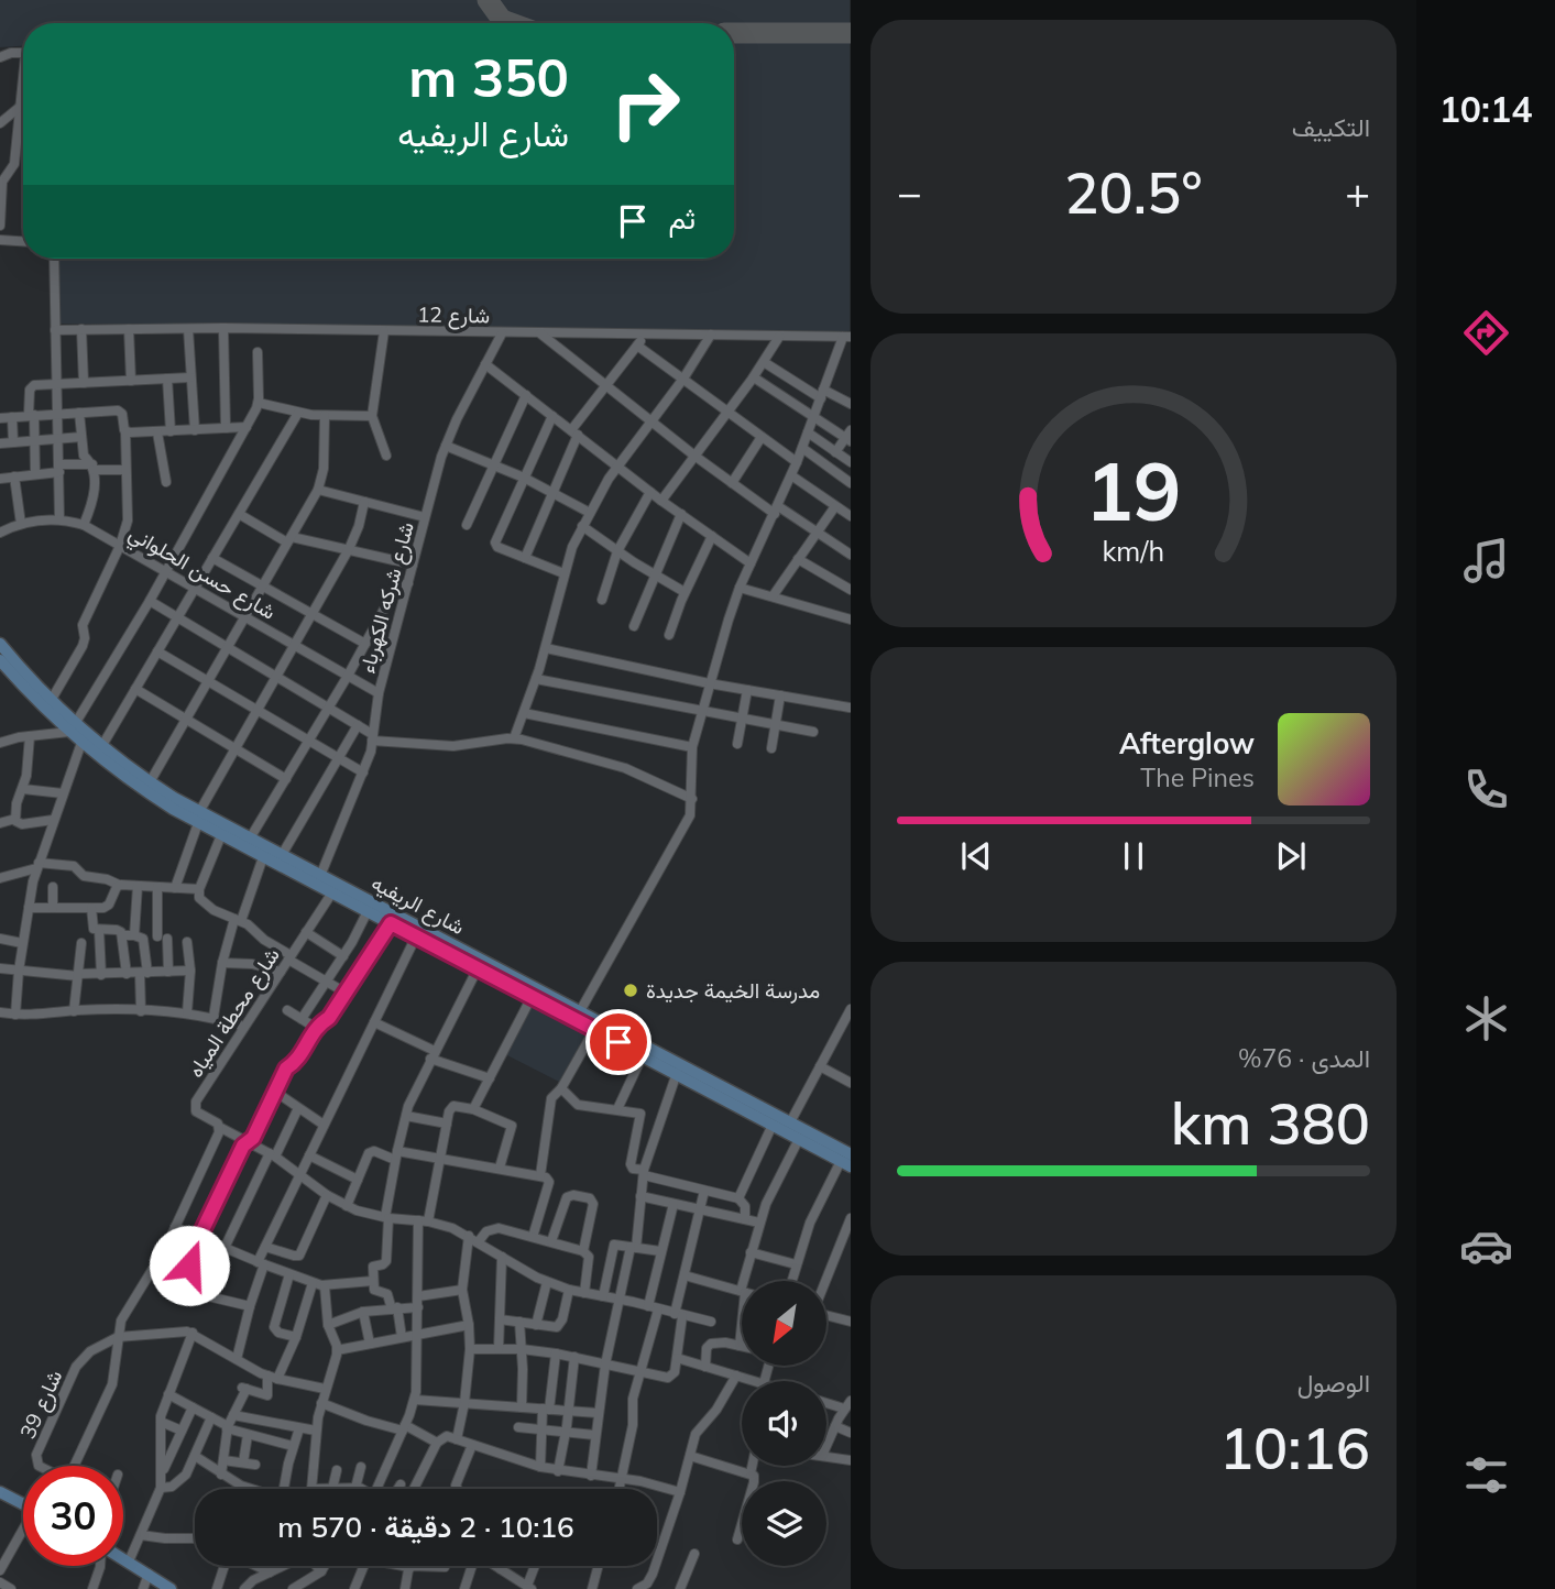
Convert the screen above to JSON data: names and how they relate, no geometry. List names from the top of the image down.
{
  "streets": {
    "street": [
      "شارع 12",
      "شارع حسن الحلواني",
      "شارع شركه الكهرباء",
      "شارع الريفيه",
      "شارع محطة المياه",
      "شارع 39"
    ]
  },
  "crossings": [
    ["شارع 12", "شارع شركه الكهرباء"],
    ["شارع حسن الحلواني", "شارع شركه الكهرباء"],
    ["شارع شركه الكهرباء", "شارع الريفيه"],
    ["شارع الريفيه", "شارع محطة المياه"]
  ],
  "places": ["مدرسة الخيمة جديدة"],
  "north": "bottom left",
  "page": {
    "tabs": "10:14",
    "tile": [
      "التكييف",
      ["المدى · 76%", "380 km"],
      ["الوصول", "10:16"]
    ],
    "turn": ["350 m", "شارع الريفيه"],
    "heat": ["−", "20.5°", "+"],
    "then": "ثم",
    "song": ["Afterglow", "The Pines"],
    "limit": "30",
    "trip": "10:16 · 2 دقيقة · 570 m",
    "gauge": ["19", "km/h"]
  }
}
